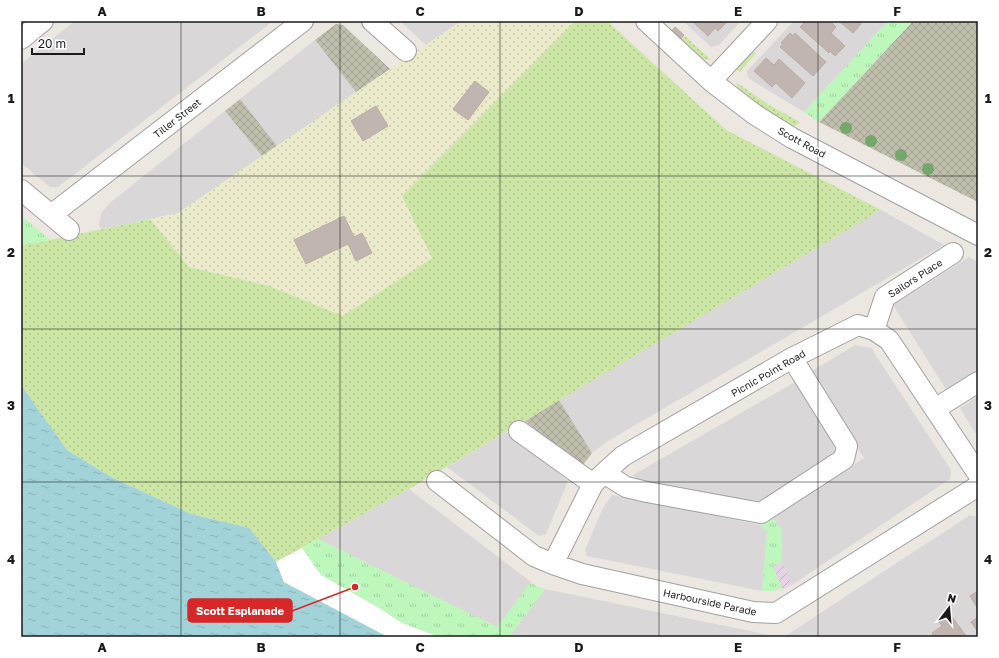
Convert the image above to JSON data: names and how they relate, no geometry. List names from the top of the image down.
{
  "streets": {
    "street": [
      "Tiller Street",
      "Scott Road",
      "Sailors Place",
      "Picnic Point Road",
      "Harbourside Parade"
    ]
  },
  "crossings": [
    ["Sailors Place", "Picnic Point Road"],
    ["Picnic Point Road", "Harbourside Parade"]
  ],
  "places": ["Scott Esplanade"],
  "scale_bar": "20 m",
  "north": "top",
  "grid": {
    "columns": [
      "A",
      "B",
      "C",
      "D",
      "E",
      "F"
    ],
    "rows": [
      "1",
      "2",
      "3",
      "4"
    ]
  }
}
